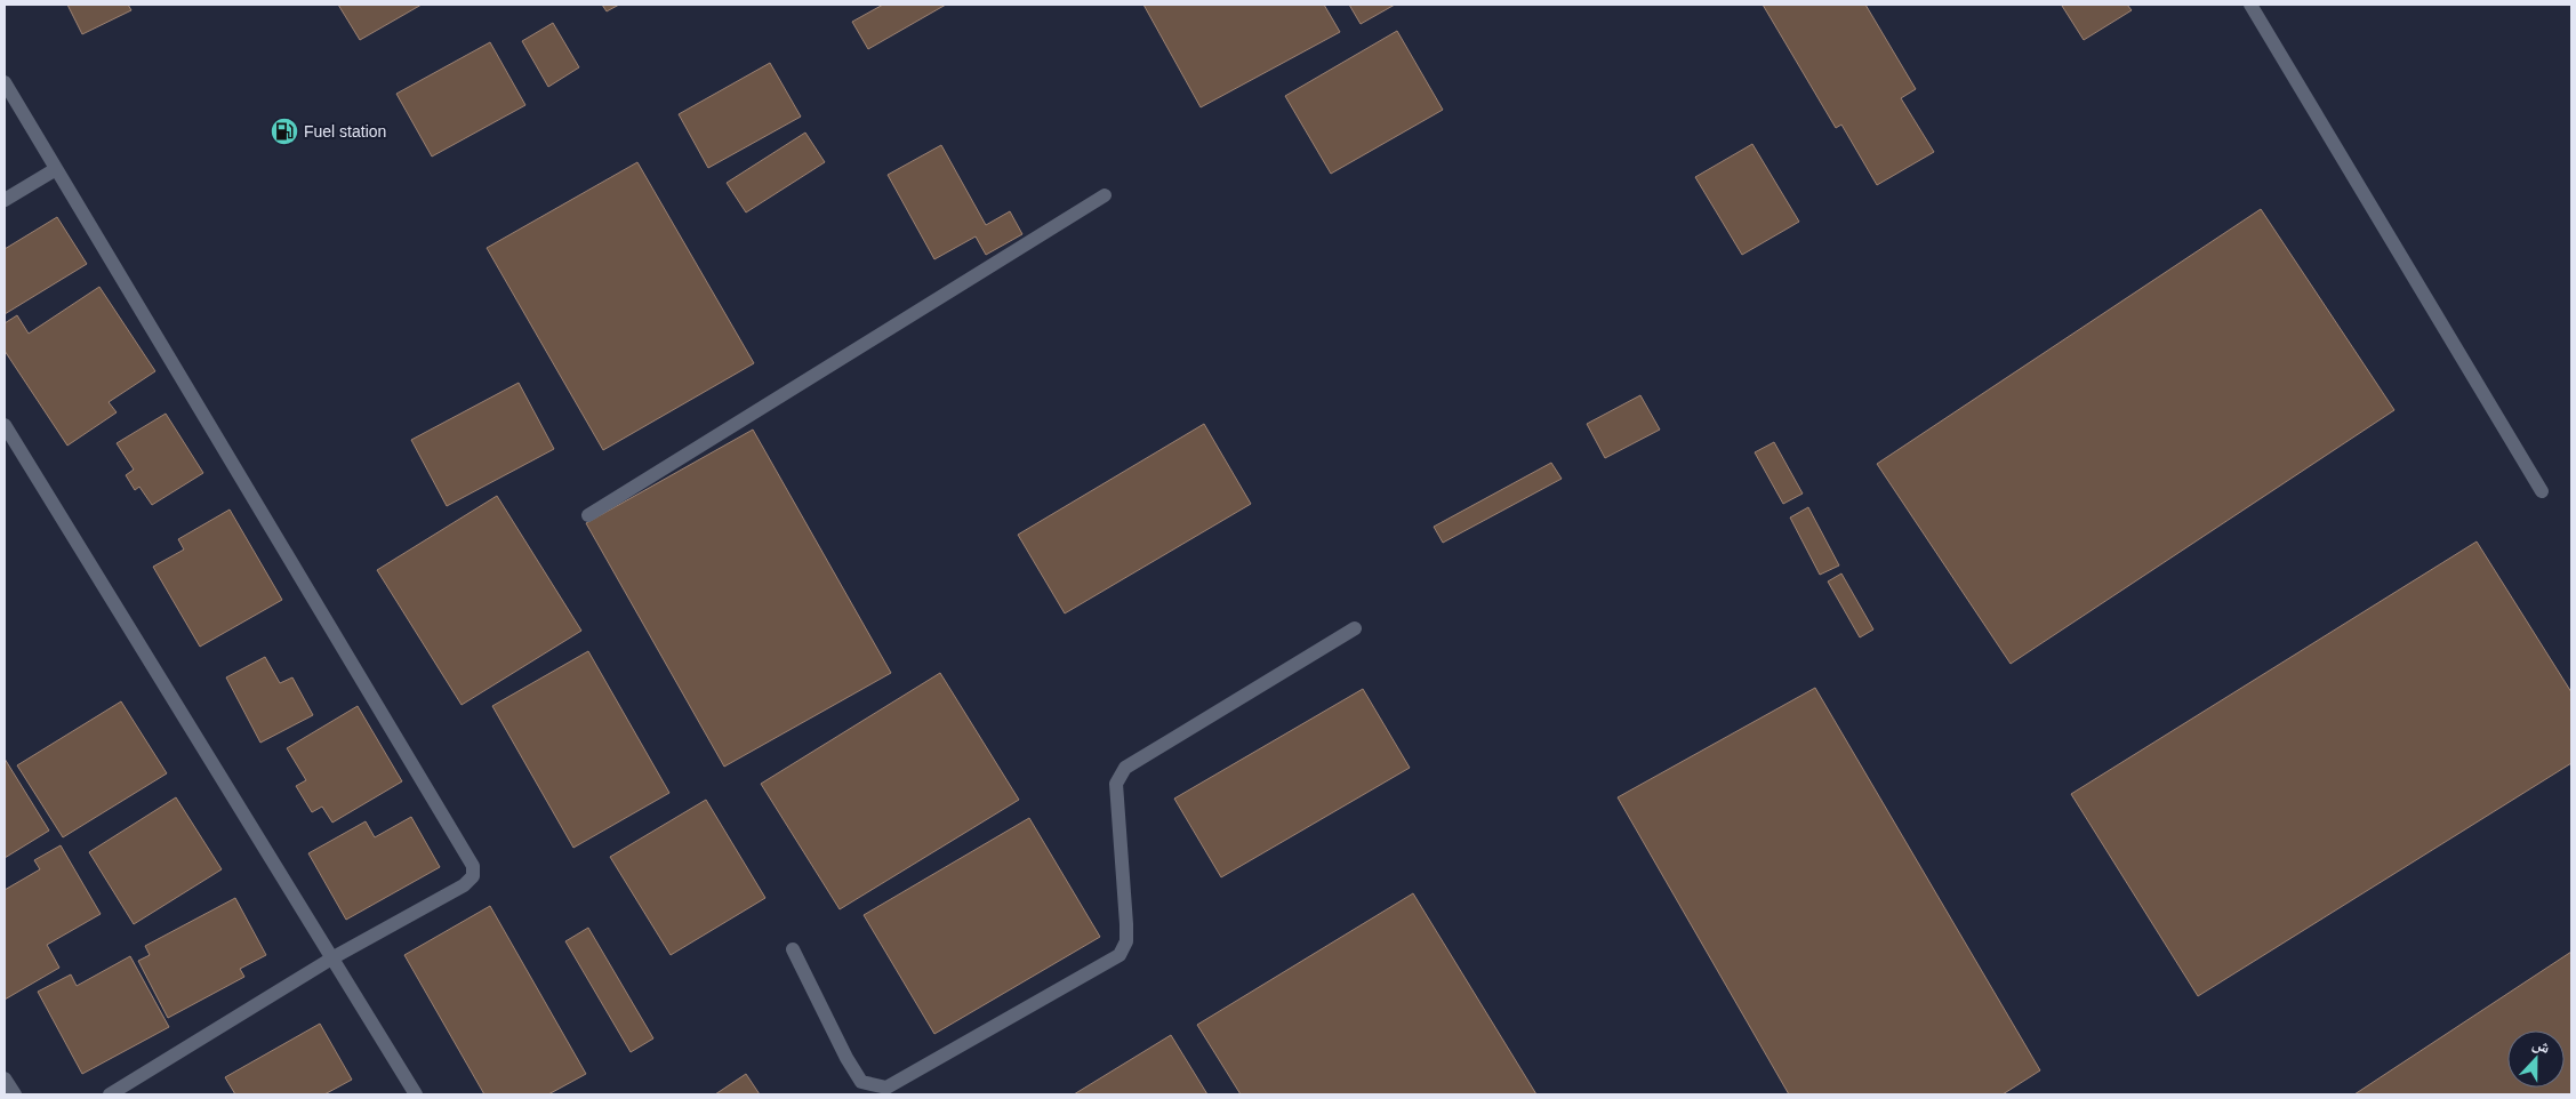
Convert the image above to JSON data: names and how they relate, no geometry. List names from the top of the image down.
{
  "places": {
    "fuel station": ["Fuel station"]
  },
  "north": "top"
}
